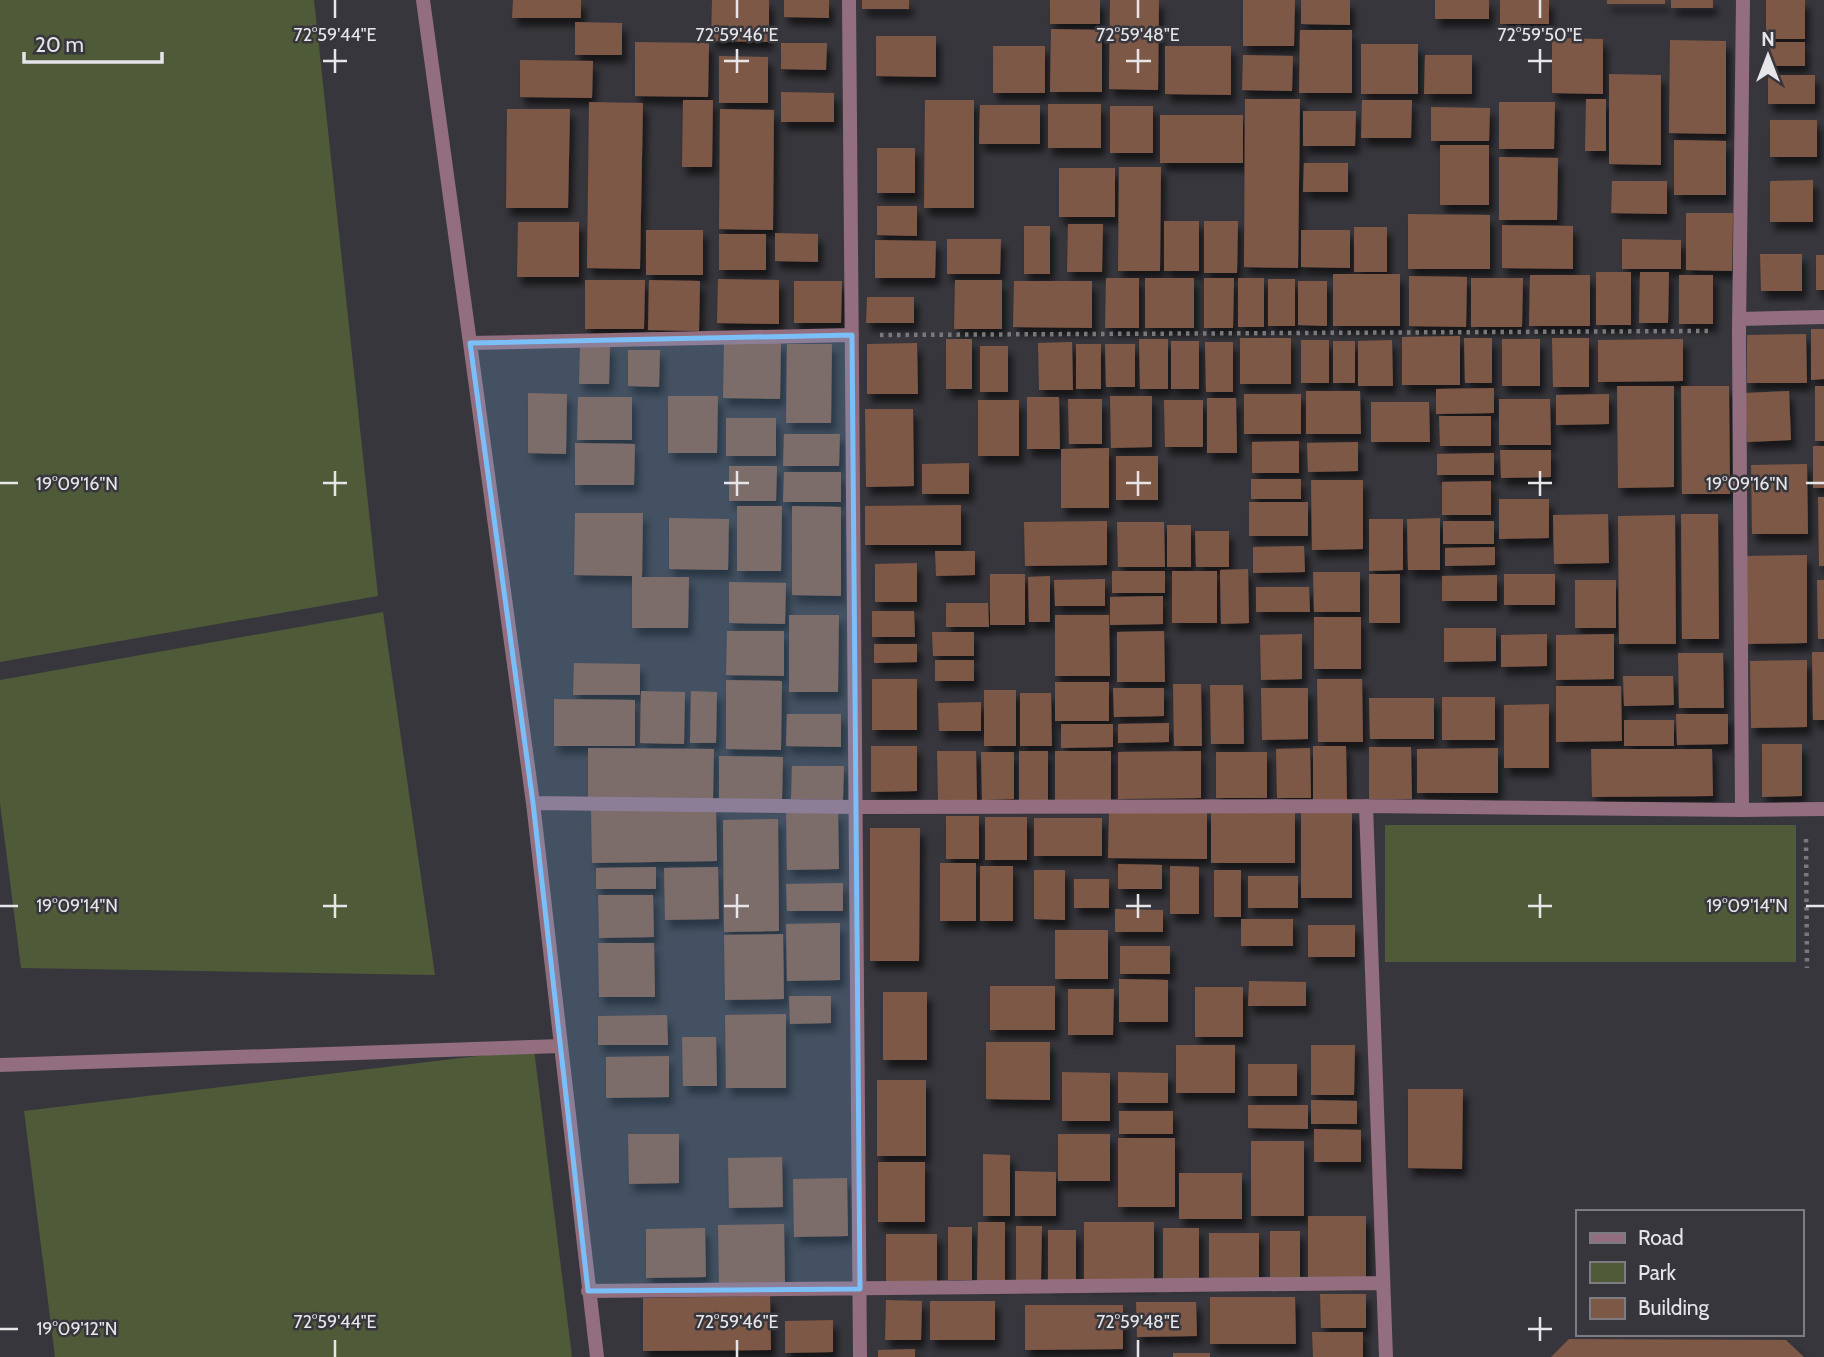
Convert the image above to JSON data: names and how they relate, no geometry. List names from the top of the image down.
{
  "legend": ["Road", "Park", "Building"],
  "scale_bar": "20 m",
  "north": "top",
  "coordinates": [
    "72°59'44\"E",
    "72°59'46\"E",
    "72°59'48\"E",
    "72°59'50\"E",
    "19°09'16\"N",
    "19°09'14\"N",
    "19°09'12\"N"
  ]
}
